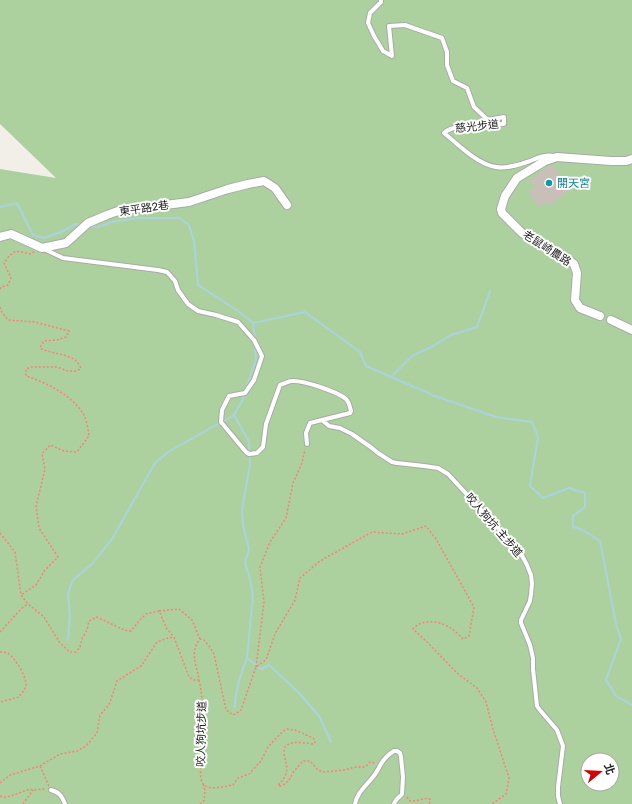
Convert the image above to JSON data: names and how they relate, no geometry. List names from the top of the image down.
{
  "streets": {
    "street": ["東平路2巷", "老鼠崎農路"],
    "lane": ["慈光步道", "咬人狗坑 主步道"],
    "path": ["咬人狗坑步道"]
  },
  "crossings": [
    ["慈光步道", "老鼠崎農路"]
  ],
  "places": ["開天宮"],
  "north": "right"
}
